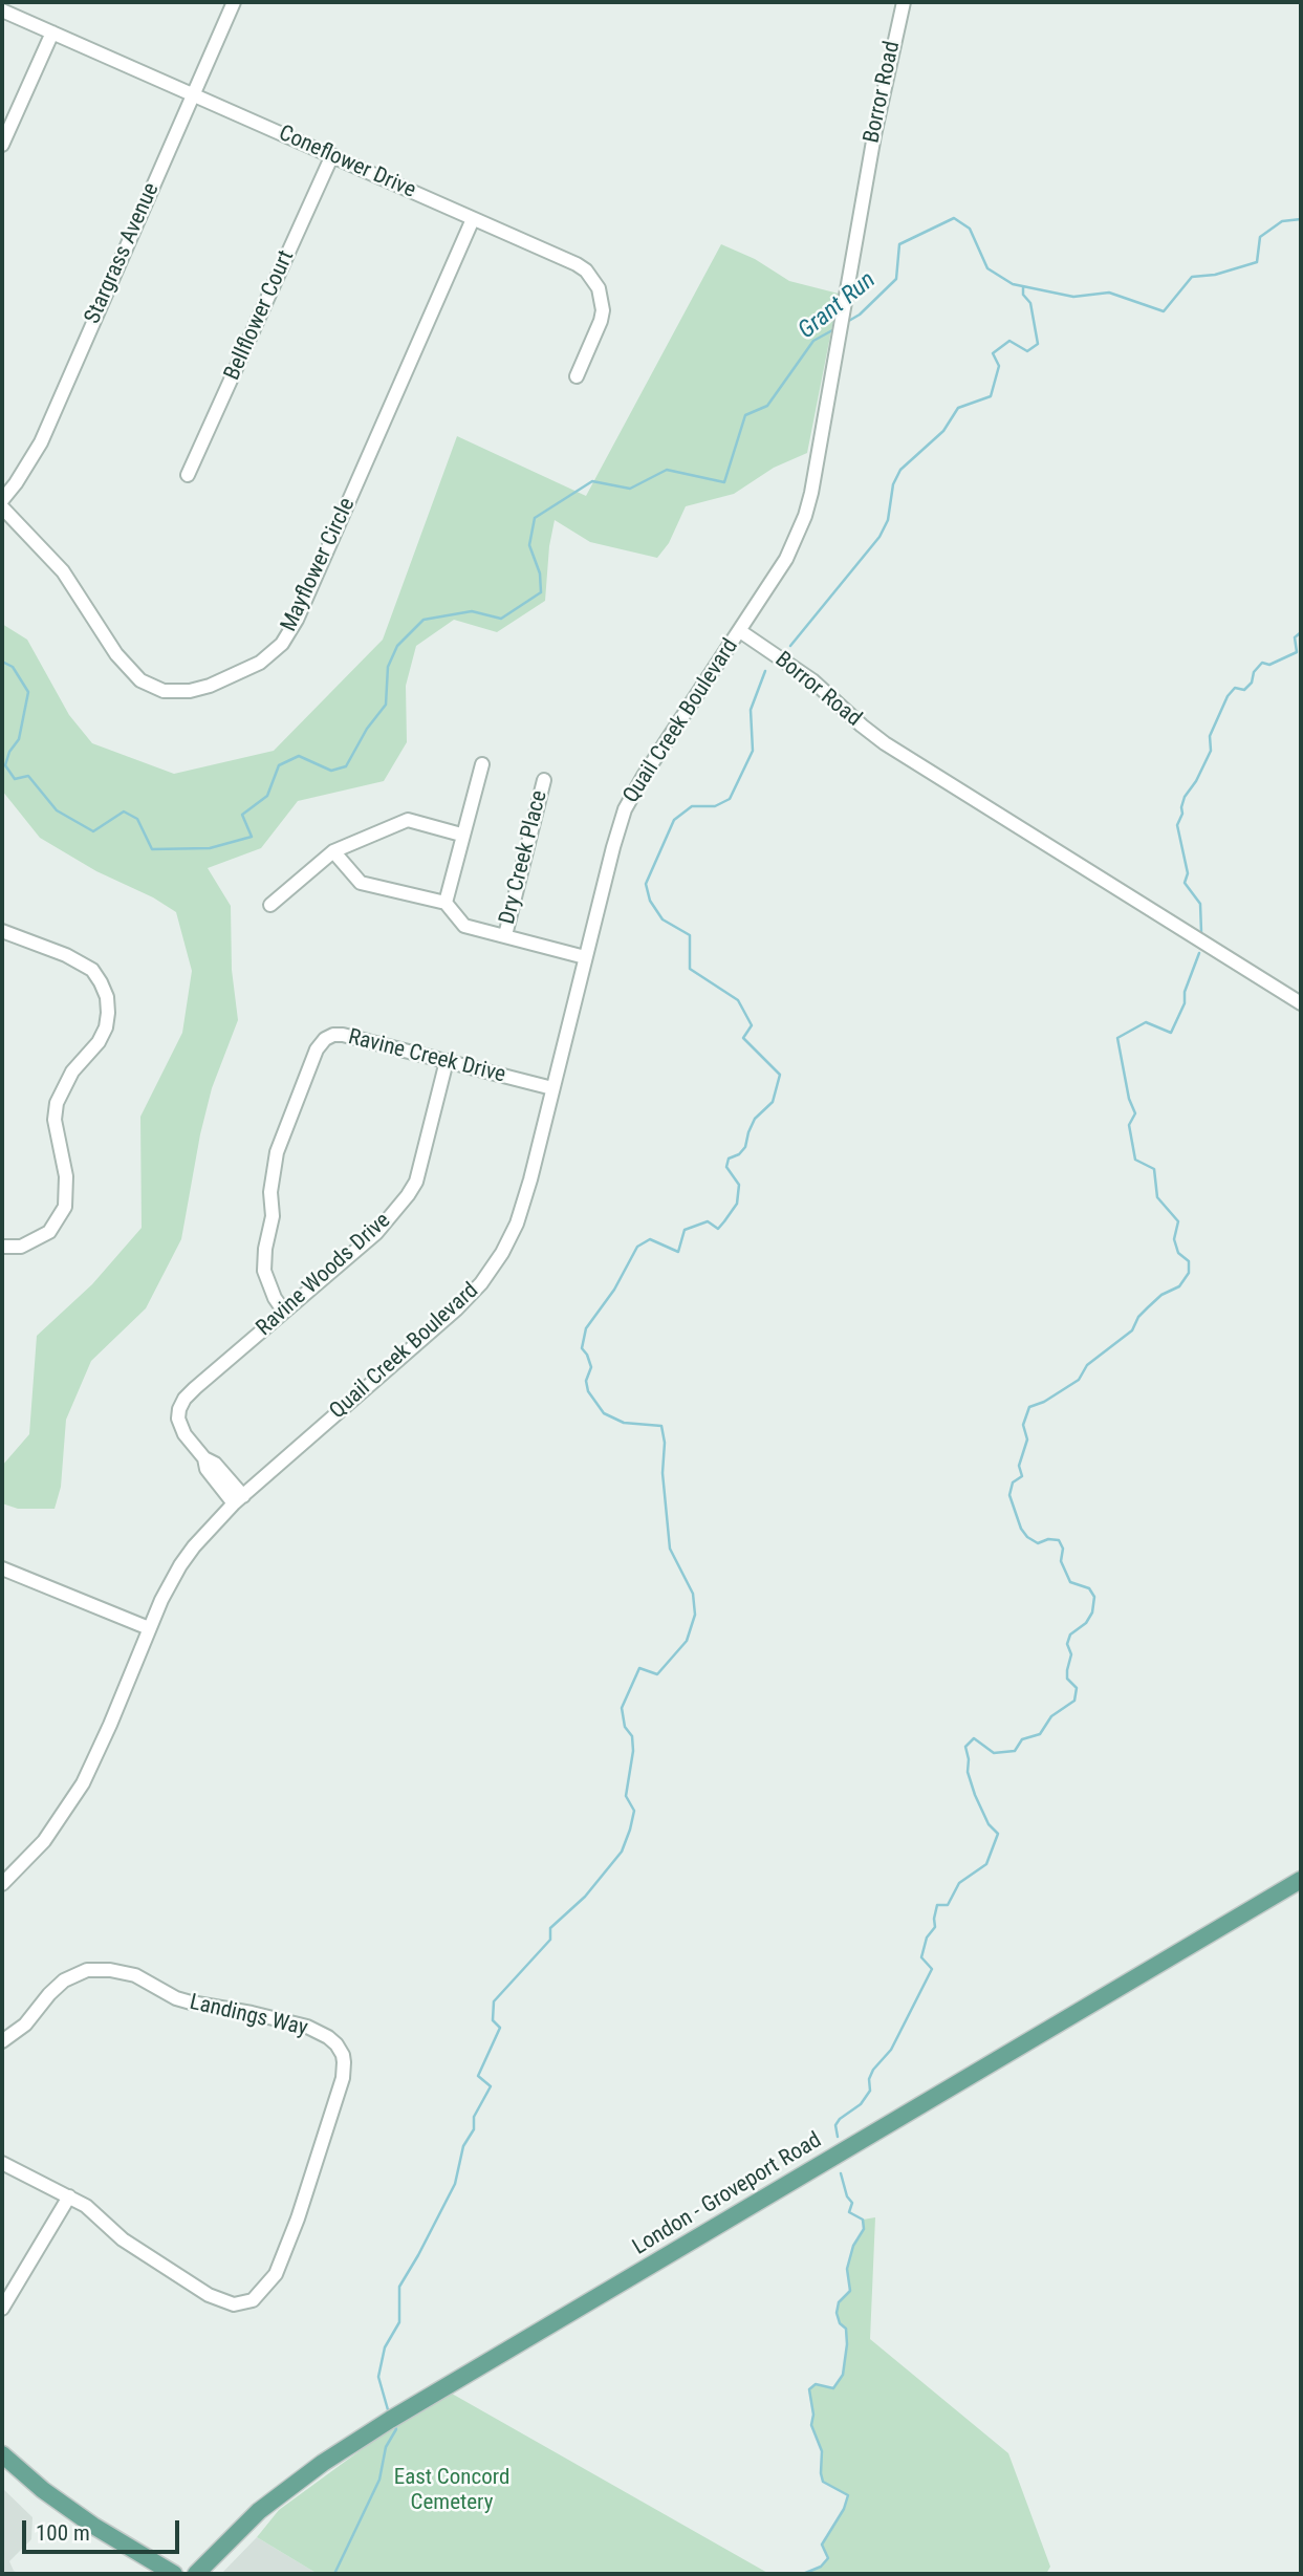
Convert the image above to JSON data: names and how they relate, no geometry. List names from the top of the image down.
{
  "streets": {
    "main road": ["London - Groveport Road"],
    "street": [
      "Borror Road",
      "Coneflower Drive",
      "Stargrass Avenue",
      "Bellflower Court",
      "Mayflower Circle",
      "Quail Creek Boulevard",
      "Dry Creek Place",
      "Ravine Creek Drive",
      "Ravine Woods Drive",
      "Landings Way"
    ]
  },
  "crossings": [
    ["Borror Road", "Quail Creek Boulevard"],
    ["Coneflower Drive", "Stargrass Avenue"],
    ["Coneflower Drive", "Bellflower Court"],
    ["Coneflower Drive", "Mayflower Circle"],
    ["Quail Creek Boulevard", "Ravine Creek Drive"],
    ["Quail Creek Boulevard", "Ravine Woods Drive"],
    ["Ravine Creek Drive", "Ravine Woods Drive"]
  ],
  "water": ["Grant Run"],
  "parks": ["East Concord Cemetery"],
  "scale_bar": "100 m"
}
